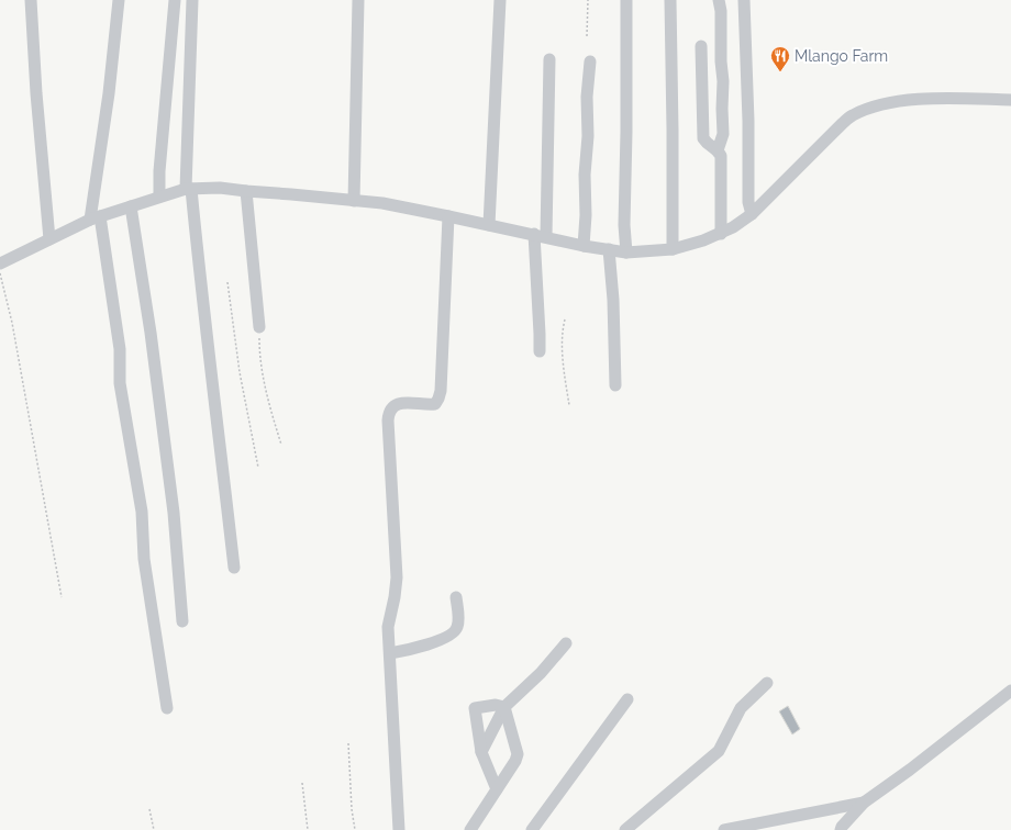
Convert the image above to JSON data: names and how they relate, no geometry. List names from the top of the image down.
{
  "places": {
    "restaurant": ["Mlango Farm"]
  }
}
